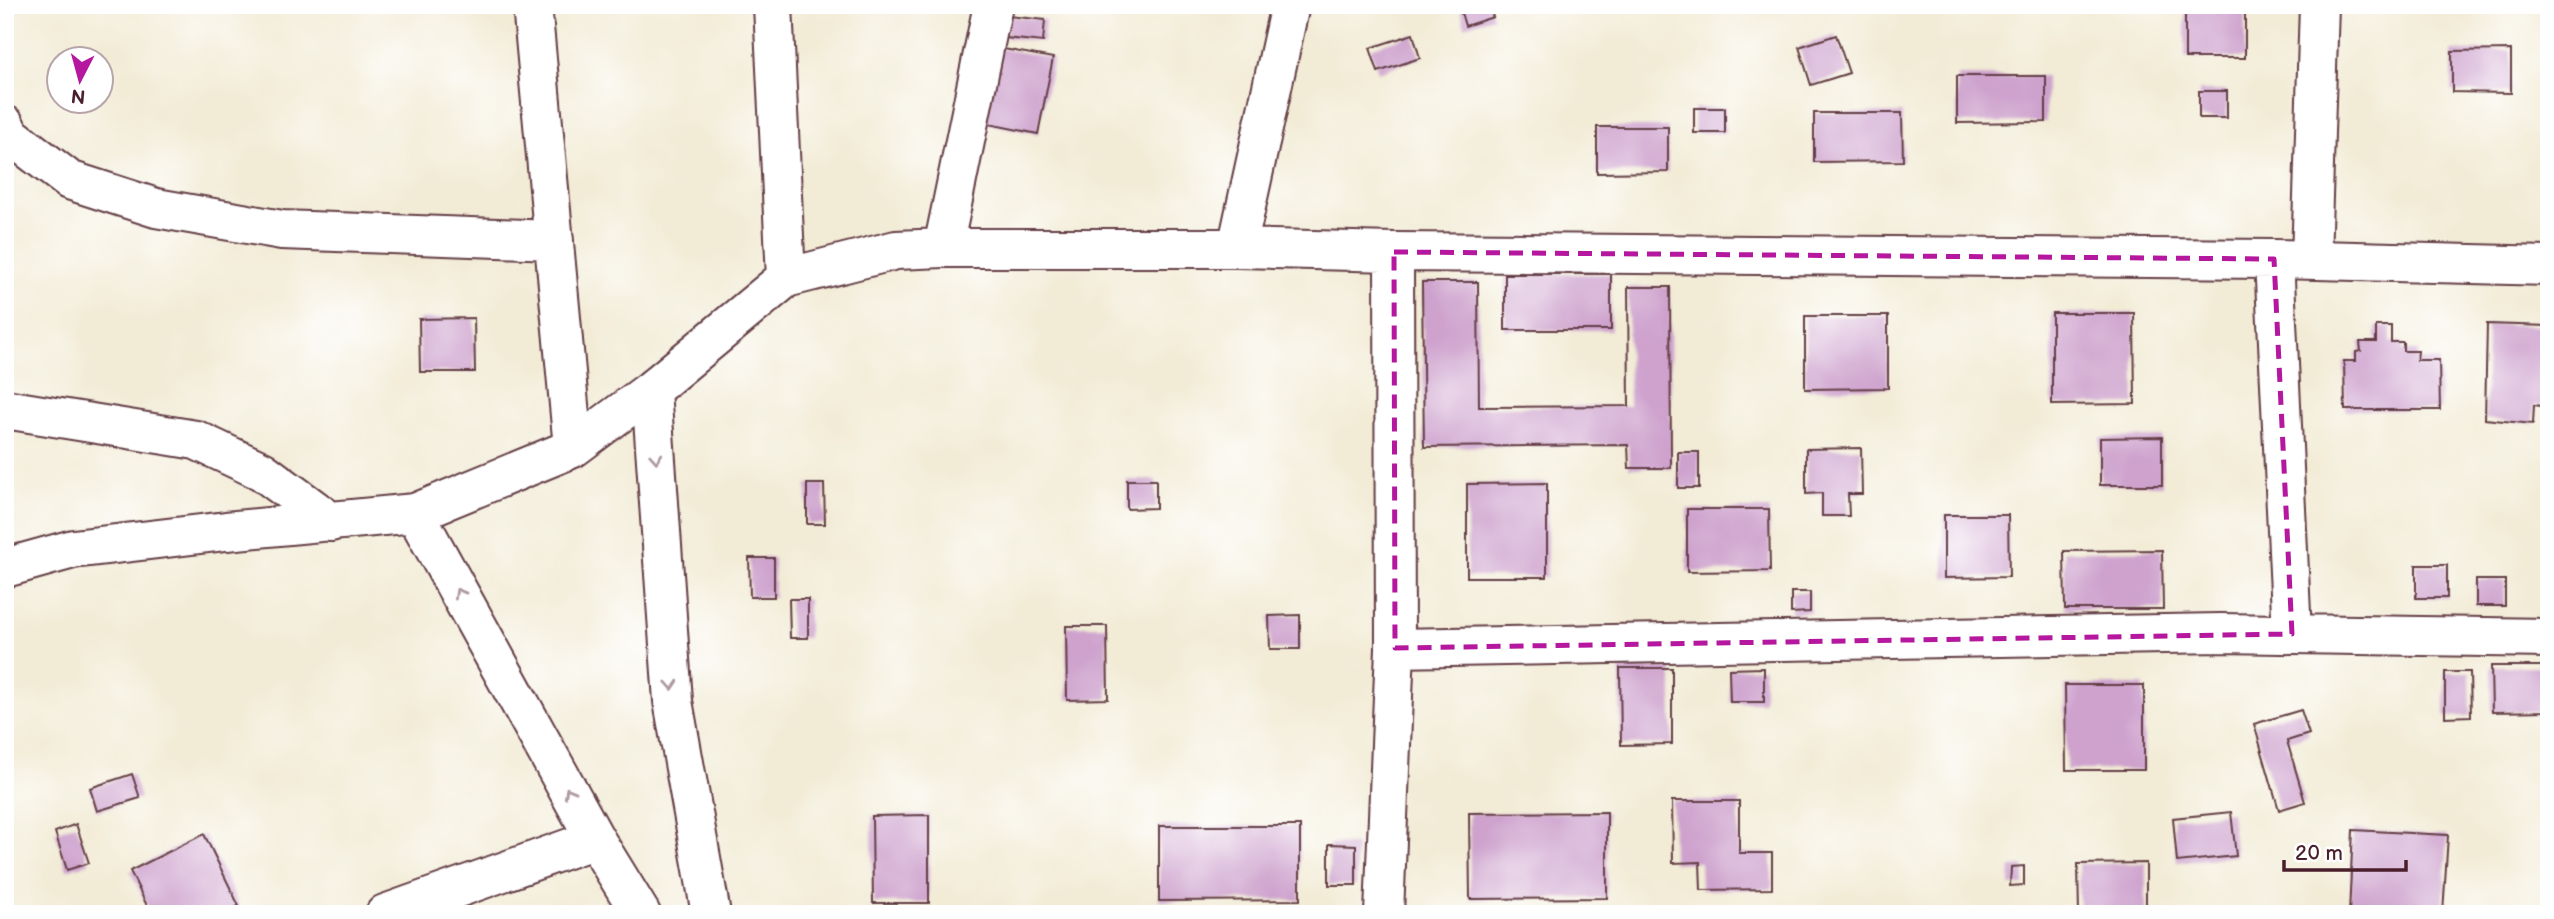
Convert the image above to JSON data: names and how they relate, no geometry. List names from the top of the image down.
{
  "scale_bar": "20 m",
  "north": "bottom"
}
